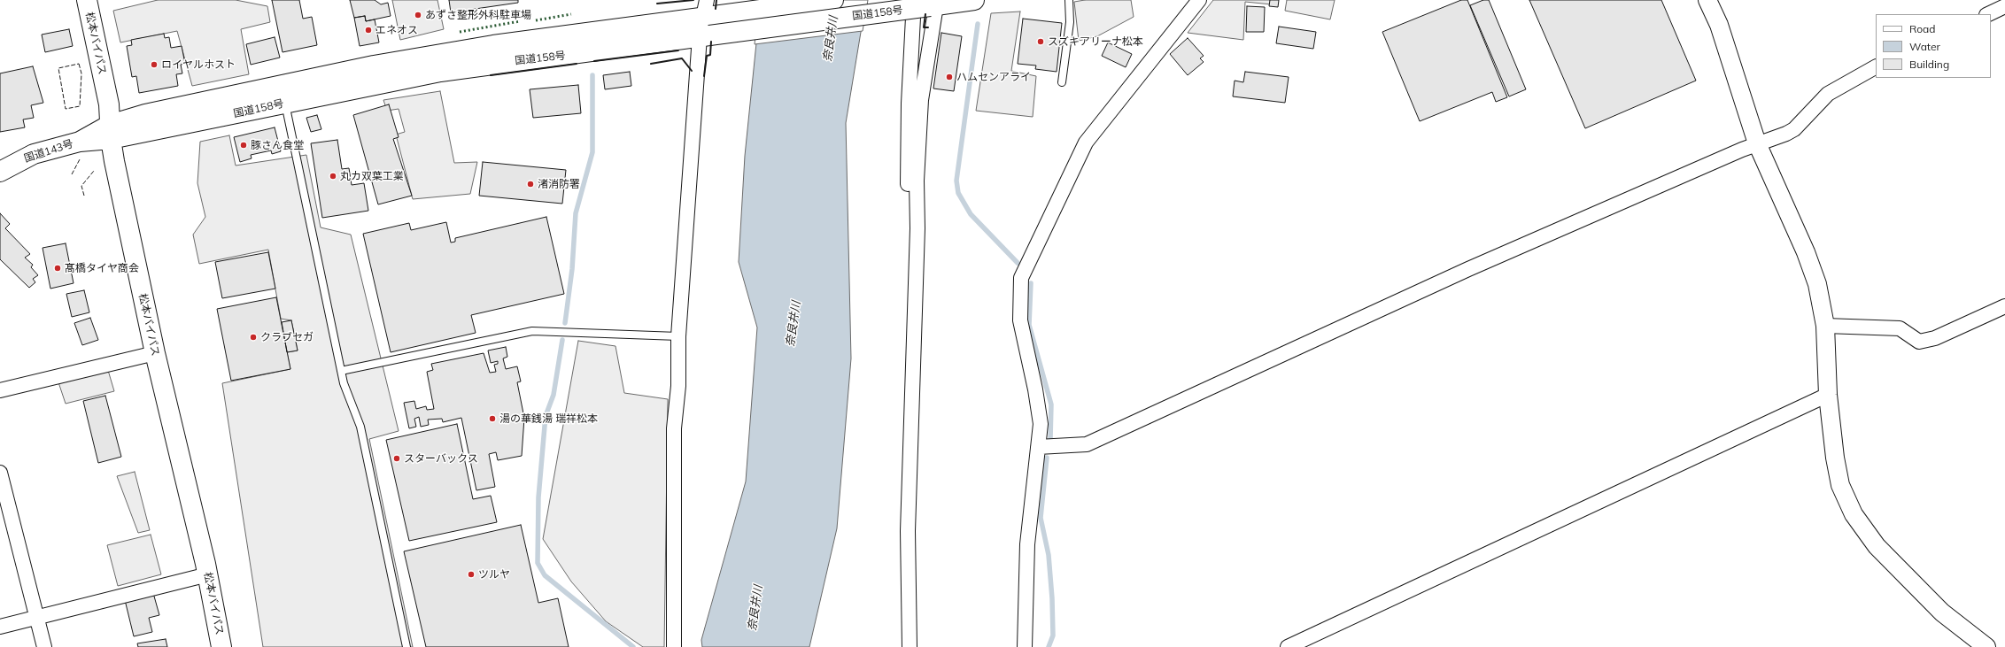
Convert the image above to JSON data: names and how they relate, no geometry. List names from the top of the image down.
{
  "streets": {
    "highway": ["国道158号", "松本バイパス", "国道143号"]
  },
  "crossings": [
    ["国道158号", "松本バイパス"],
    ["国道158号", "国道143号"],
    ["松本バイパス", "国道143号"]
  ],
  "water": ["奈良井川"],
  "places": [
    "あずさ整形外科駐車場",
    "エネオス",
    "スズキアリーナ松本",
    "ロイヤルホスト",
    "ハムセンアライ",
    "豚さん食堂",
    "丸カ双葉工業",
    "渚消防署",
    "髙橋タイヤ商会",
    "クラブセガ",
    "湯の華銭湯 瑞祥松本",
    "スターバックス",
    "ツルヤ"
  ],
  "legend": ["Road", "Water", "Building"]
}
